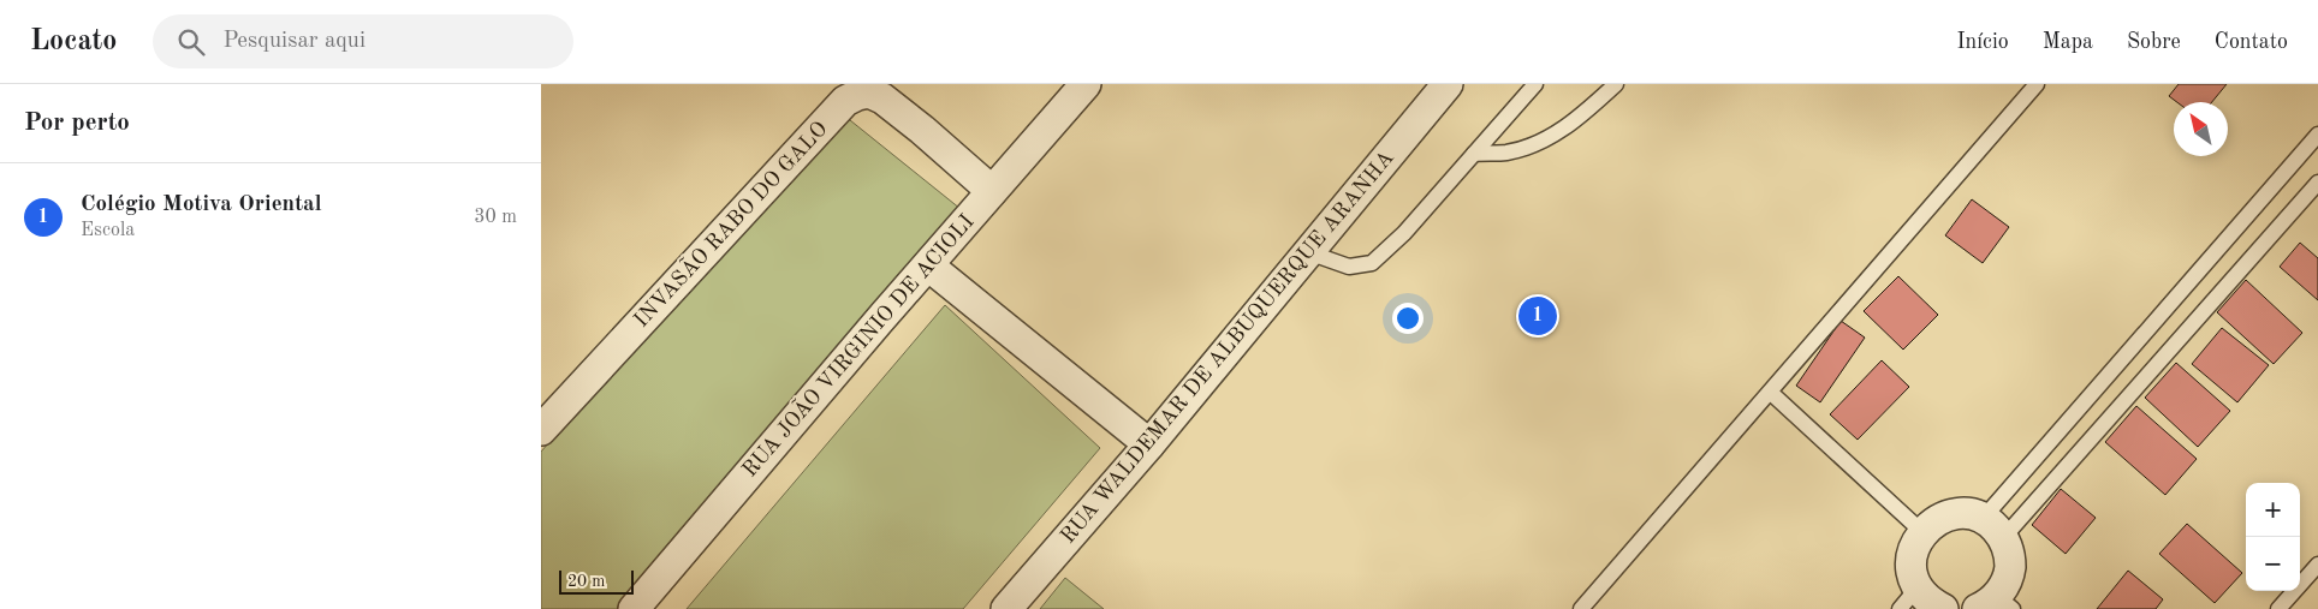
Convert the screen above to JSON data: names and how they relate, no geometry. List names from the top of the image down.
{
  "streets": {
    "street": ["INVASÃO RABO DO GALO", "RUA JOÃO VIRGINIO DE ACIOLI", "RUA WALDEMAR DE ALBUQUERQUE ARANHA"]
  },
  "crossings": [
    ["INVASÃO RABO DO GALO", "RUA JOÃO VIRGINIO DE ACIOLI"]
  ],
  "scale_bar": "20 m",
  "north": "top left",
  "page": {
    "header": "Locato",
    "search": "Pesquisar aqui",
    "nav": [
      "Início",
      "Mapa",
      "Sobre",
      "Contato"
    ],
    "heading": "Por perto",
    "list": [
      {
        "mark": "1",
        "name": "Colégio Motiva Oriental",
        "note": "Escola",
        "value": "30 m"
      }
    ],
    "pins": "1",
    "map_buttons": ["+", "−"],
    "scale": "20 m"
  }
}
